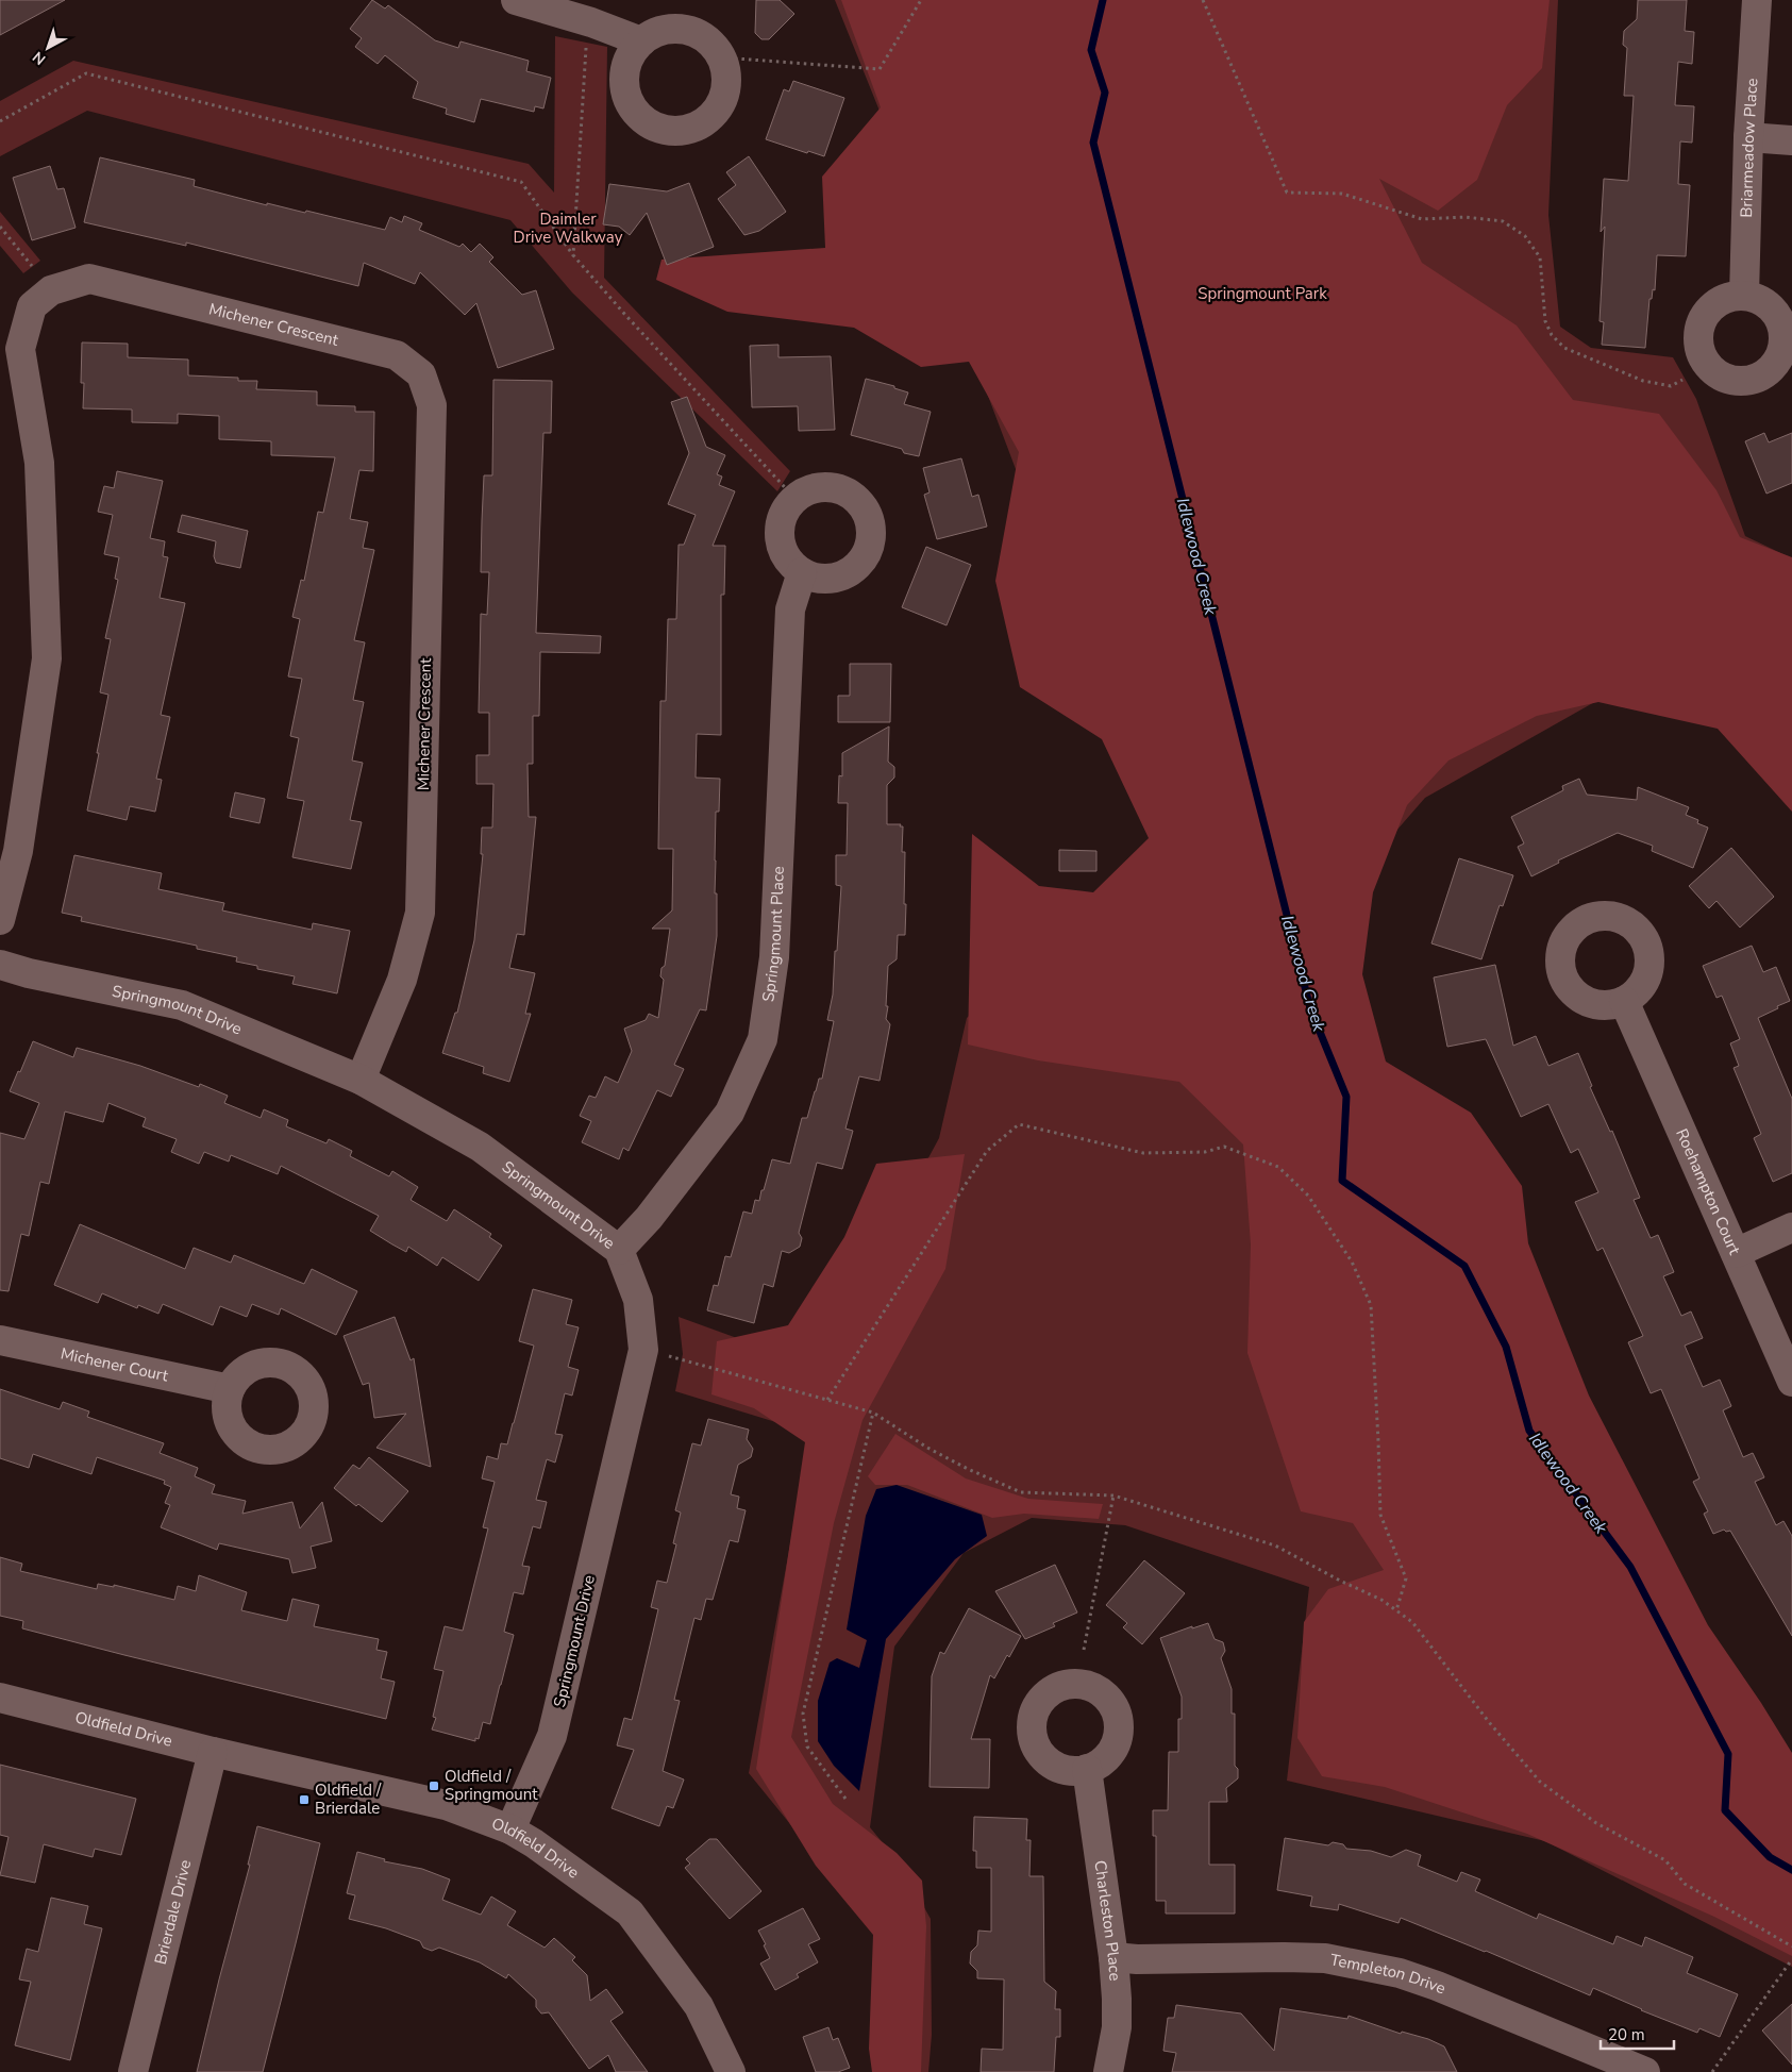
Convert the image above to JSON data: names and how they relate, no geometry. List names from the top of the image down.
{
  "streets": {
    "street": [
      "Briarmeadow Place",
      "Michener Crescent",
      "Springmount Place",
      "Springmount Drive",
      "Roehampton Court",
      "Michener Court",
      "Oldfield Drive",
      "Brierdale Drive",
      "Charleston Place",
      "Templeton Drive"
    ]
  },
  "crossings": [
    ["Michener Crescent", "Springmount Drive"],
    ["Springmount Place", "Springmount Drive"],
    ["Springmount Drive", "Oldfield Drive"],
    ["Oldfield Drive", "Brierdale Drive"],
    ["Charleston Place", "Templeton Drive"]
  ],
  "water": ["Idlewood Creek"],
  "parks": ["Daimler Drive Walkway", "Springmount Park"],
  "places": {
    "transit": ["Oldfield / Springmount", "Oldfield / Brierdale"]
  },
  "scale_bar": "20 m",
  "north": "bottom left"
}
